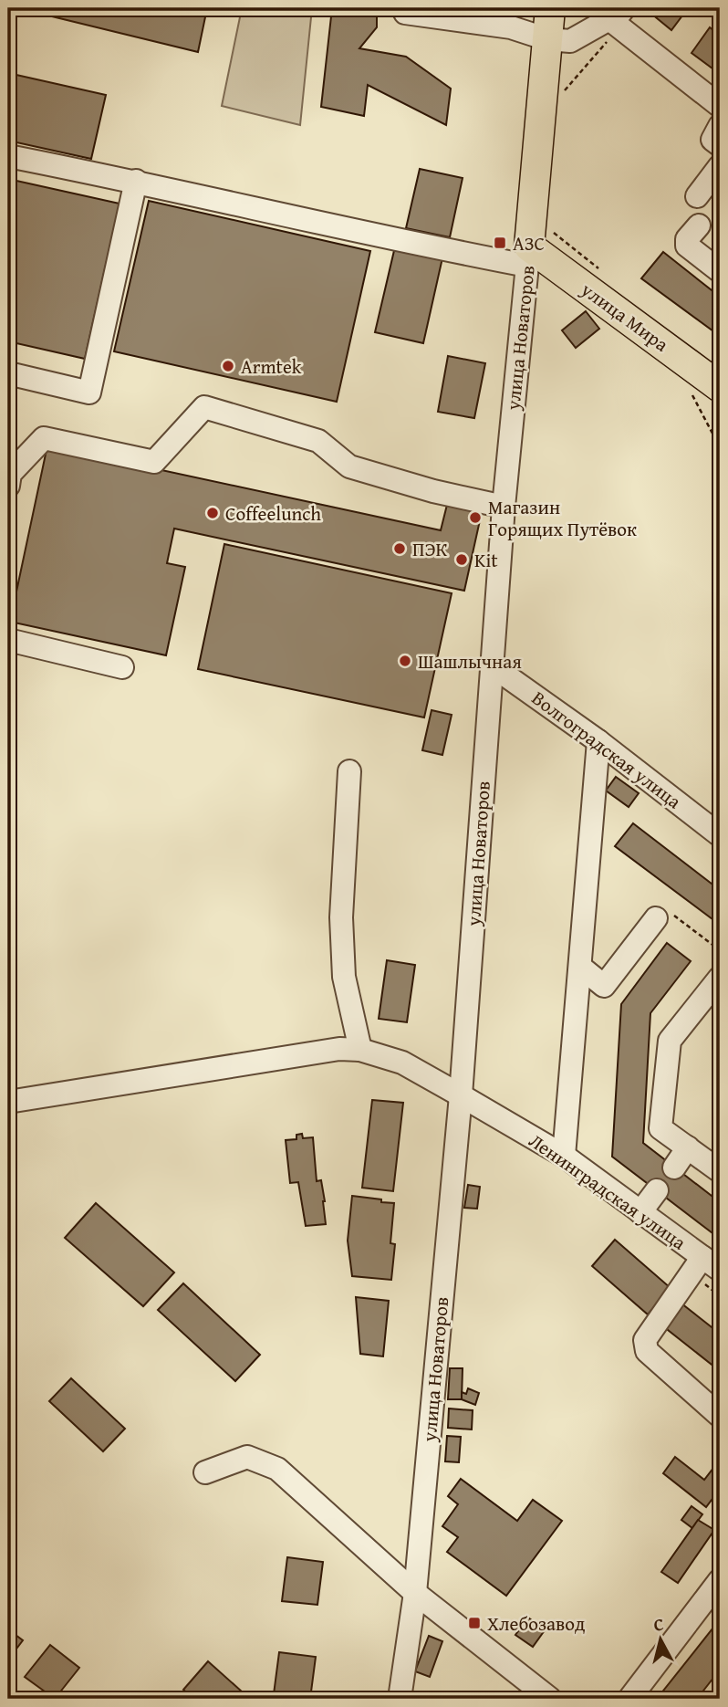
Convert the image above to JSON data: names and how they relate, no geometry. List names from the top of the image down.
{
  "streets": {
    "main road": ["улица Мира", "улица Новаторов"],
    "street": ["Волгоградская улица", "Ленинградская улица"]
  },
  "crossings": [
    ["улица Мира", "улица Новаторов"],
    ["улица Новаторов", "Волгоградская улица"],
    ["улица Новаторов", "Ленинградская улица"]
  ],
  "places": {
    "transit": ["АЗС", "Хлебозавод"],
    "other": [
      "Armtek",
      "Coffeelunch",
      "Магазин Горящих Путёвок",
      "ПЭК",
      "Kit",
      "Шашлычная"
    ]
  },
  "north": "top"
}
